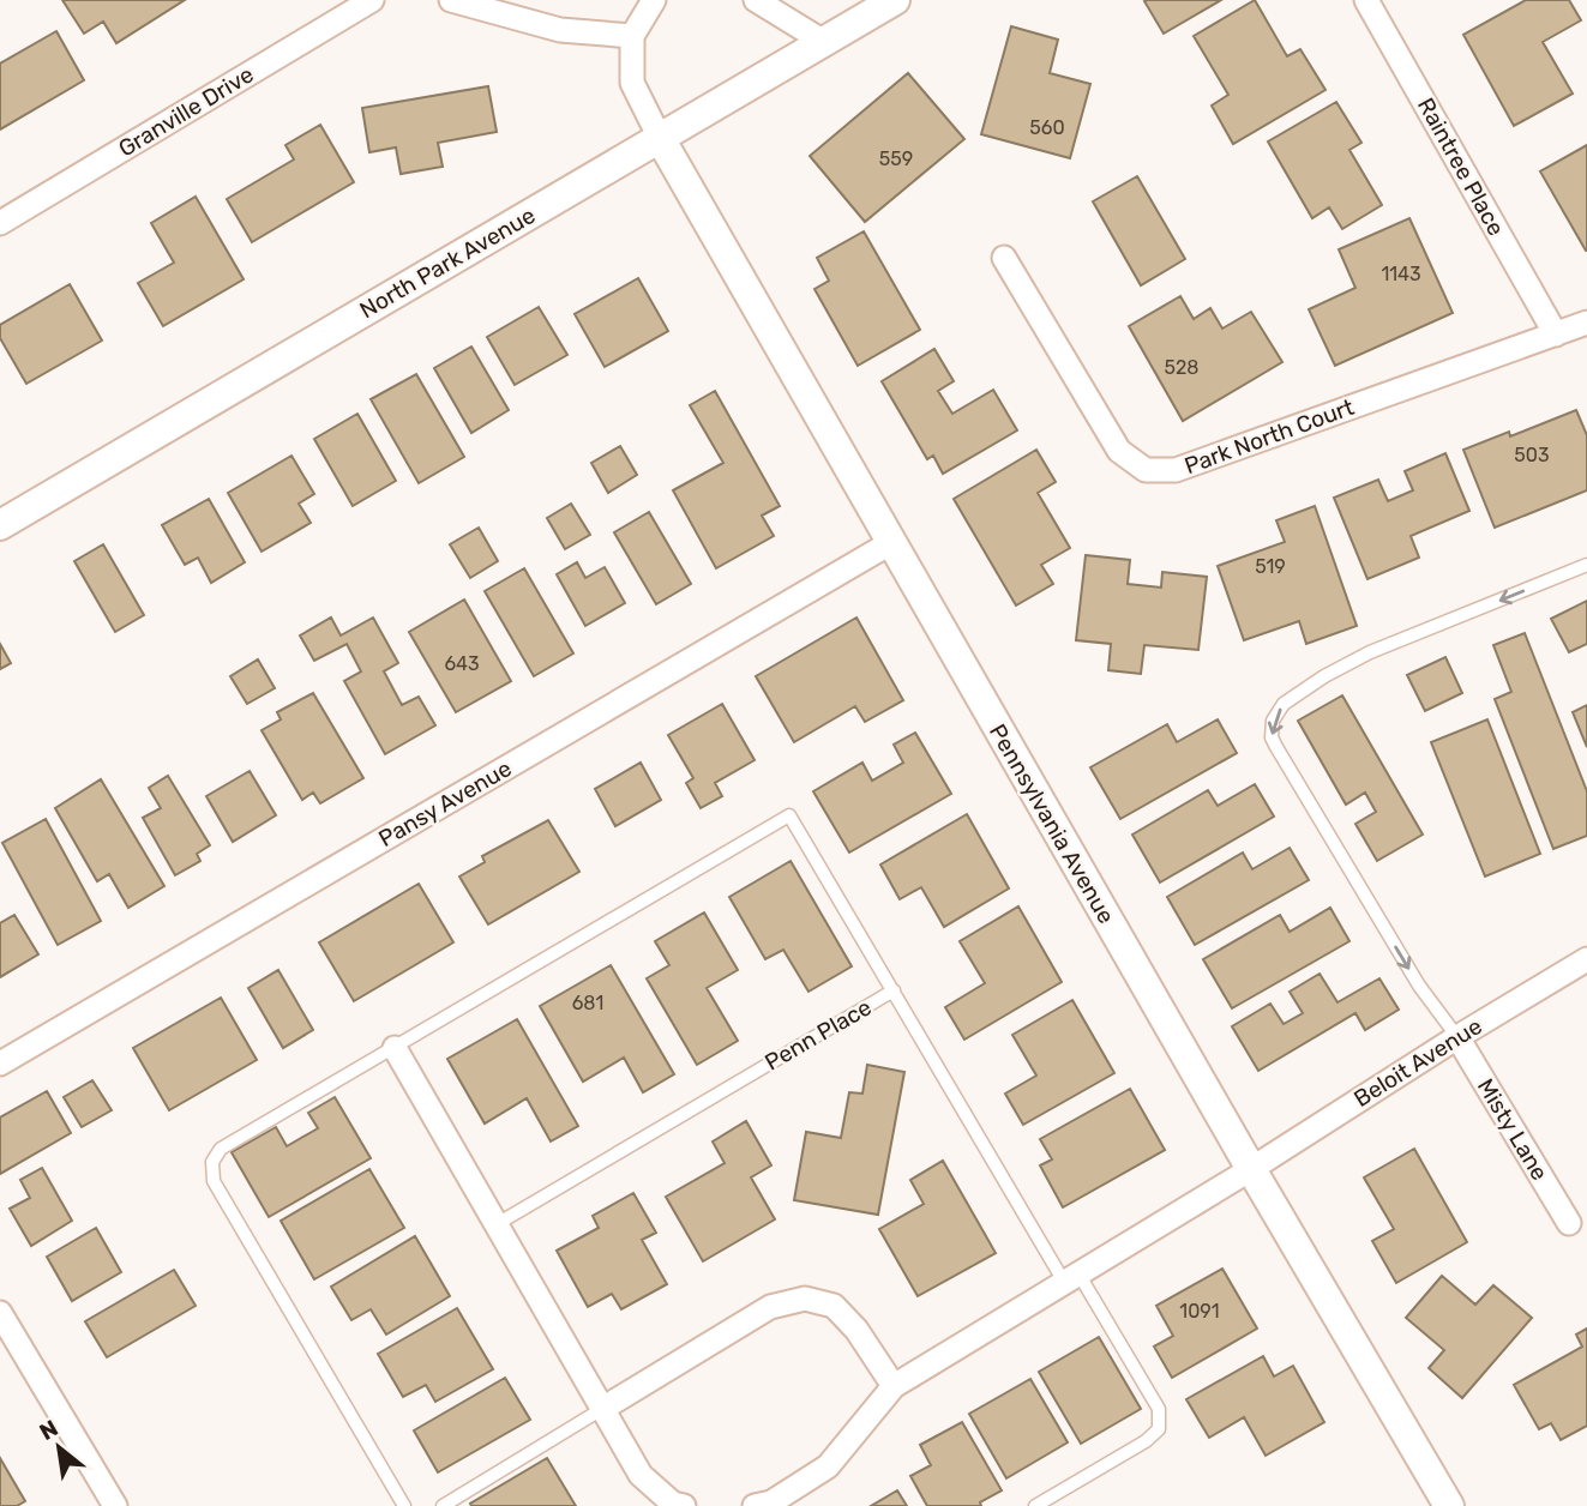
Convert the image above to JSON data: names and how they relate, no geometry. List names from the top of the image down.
{
  "streets": {
    "street": [
      "Granville Drive",
      "Raintree Place",
      "North Park Avenue",
      "Park North Court",
      "Pansy Avenue",
      "Pennsylvania Avenue",
      "Beloit Avenue",
      "Misty Lane"
    ],
    "lane": ["Penn Place"]
  },
  "crossings": [
    ["Raintree Place", "Park North Court"],
    ["North Park Avenue", "Pennsylvania Avenue"],
    ["Pansy Avenue", "Pennsylvania Avenue"],
    ["Pennsylvania Avenue", "Beloit Avenue"],
    ["Beloit Avenue", "Misty Lane"]
  ],
  "house_numbers": [
    "560",
    "559",
    "1143",
    "528",
    "503",
    "519",
    "643",
    "681",
    "1091"
  ],
  "north": "top left"
}
